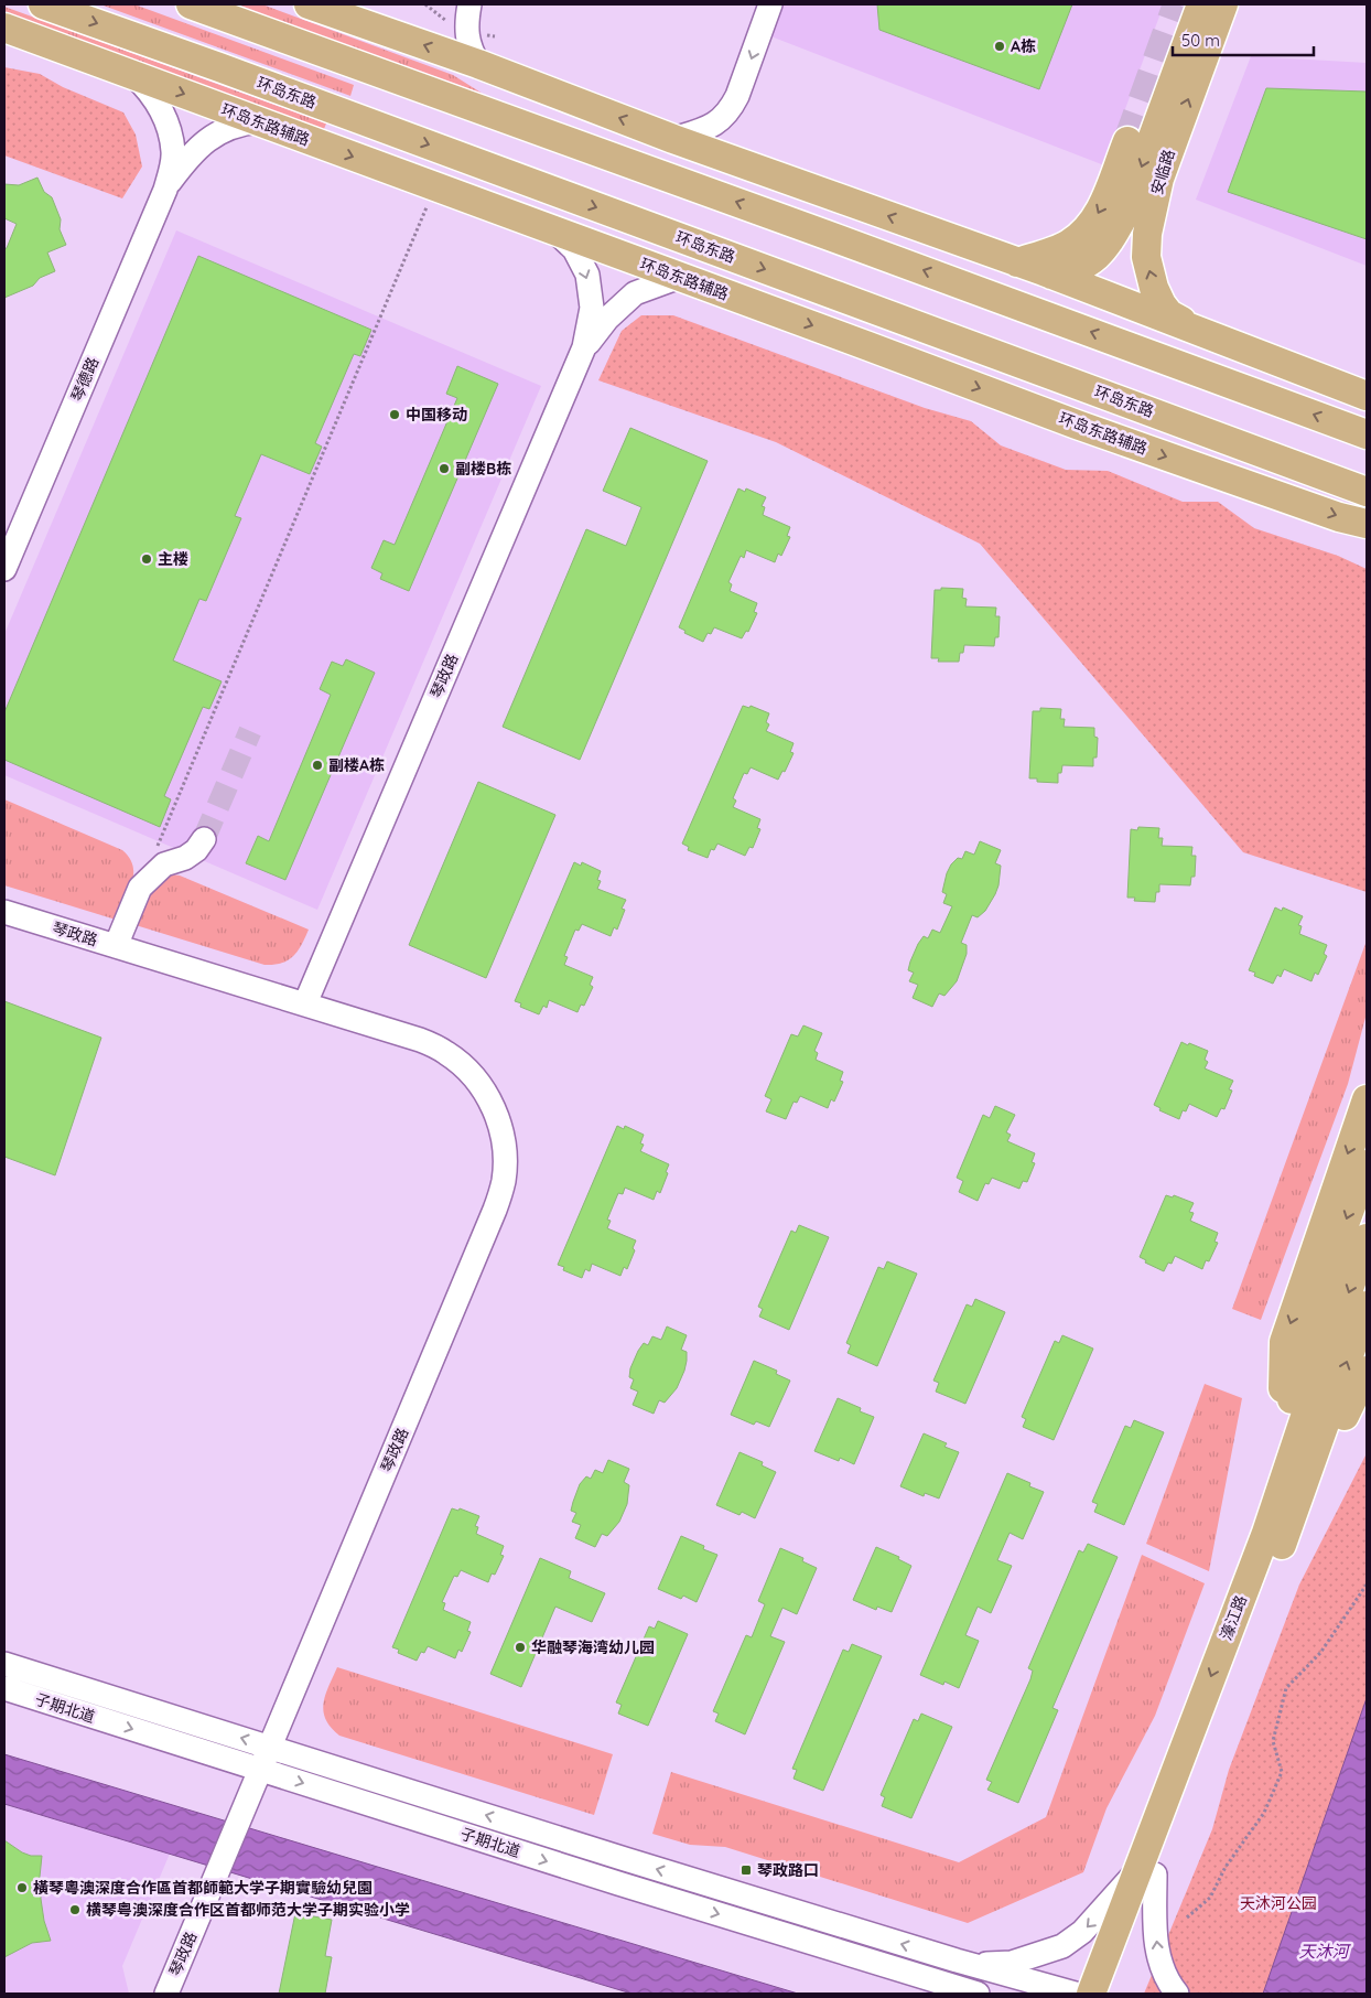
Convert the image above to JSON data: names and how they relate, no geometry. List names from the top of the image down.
{
  "streets": {
    "main road": [
      "环岛东路",
      "环岛东路辅路",
      "安临路",
      "濠江路"
    ],
    "street": ["琴德路", "琴政路", "子期北道"]
  },
  "crossings": [
    ["环岛东路辅路", "琴德路"],
    ["琴政路", "子期北道"]
  ],
  "water": ["天沐河"],
  "parks": ["天沐河公园"],
  "places": {
    "other": [
      "A栋",
      "中国移动",
      "副楼B栋",
      "主楼",
      "副楼A栋",
      "华融琴海湾幼儿园",
      "橫琴粵澳深度合作區首都師範大学子期實驗幼兒園",
      "横琴粤澳深度合作区首都师范大学子期实验小学"
    ],
    "transit": ["琴政路口"]
  },
  "scale_bar": "50 m"
}
